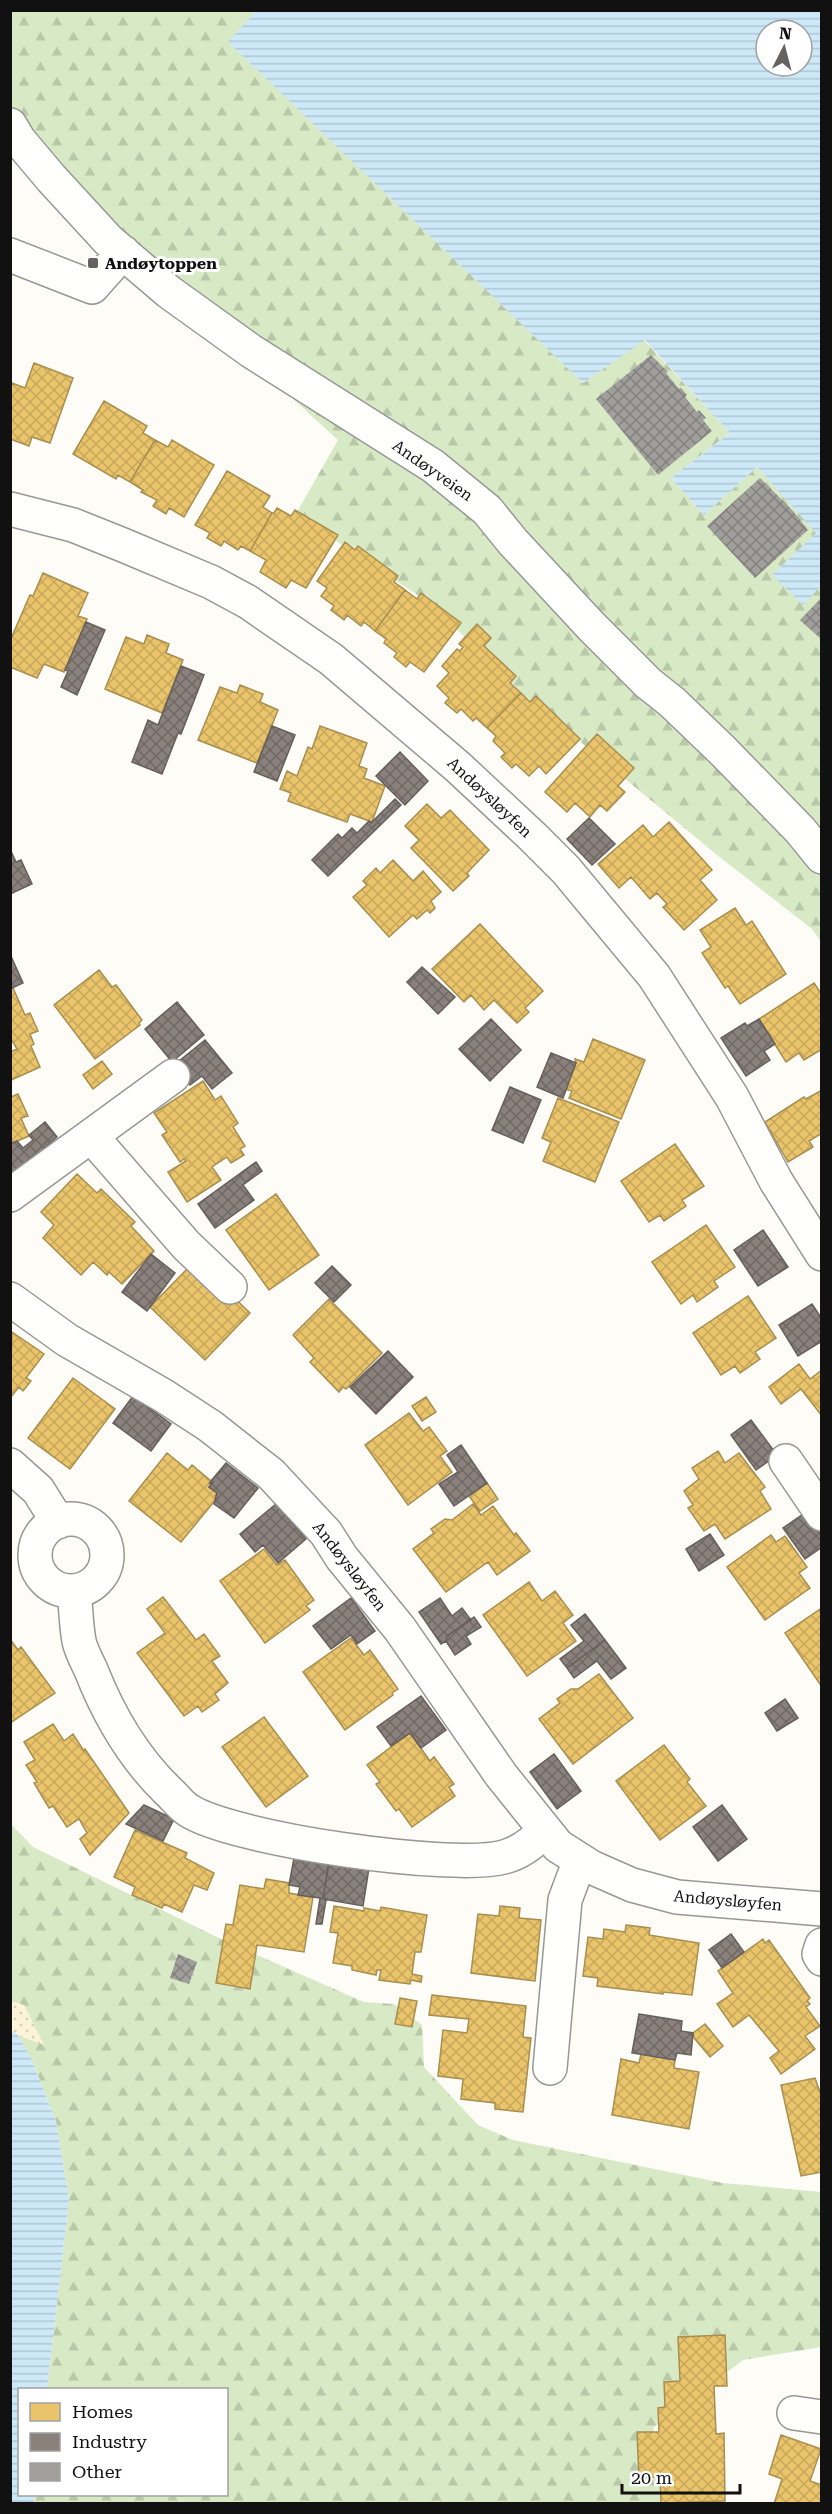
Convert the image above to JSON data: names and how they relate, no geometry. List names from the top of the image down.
{
  "streets": {
    "street": ["Andøyveien", "Andøysløyfen"]
  },
  "places": {
    "transit": ["Andøytoppen"]
  },
  "legend": ["Homes", "Industry", "Other"],
  "scale_bar": "20 m",
  "north": "top"
}
